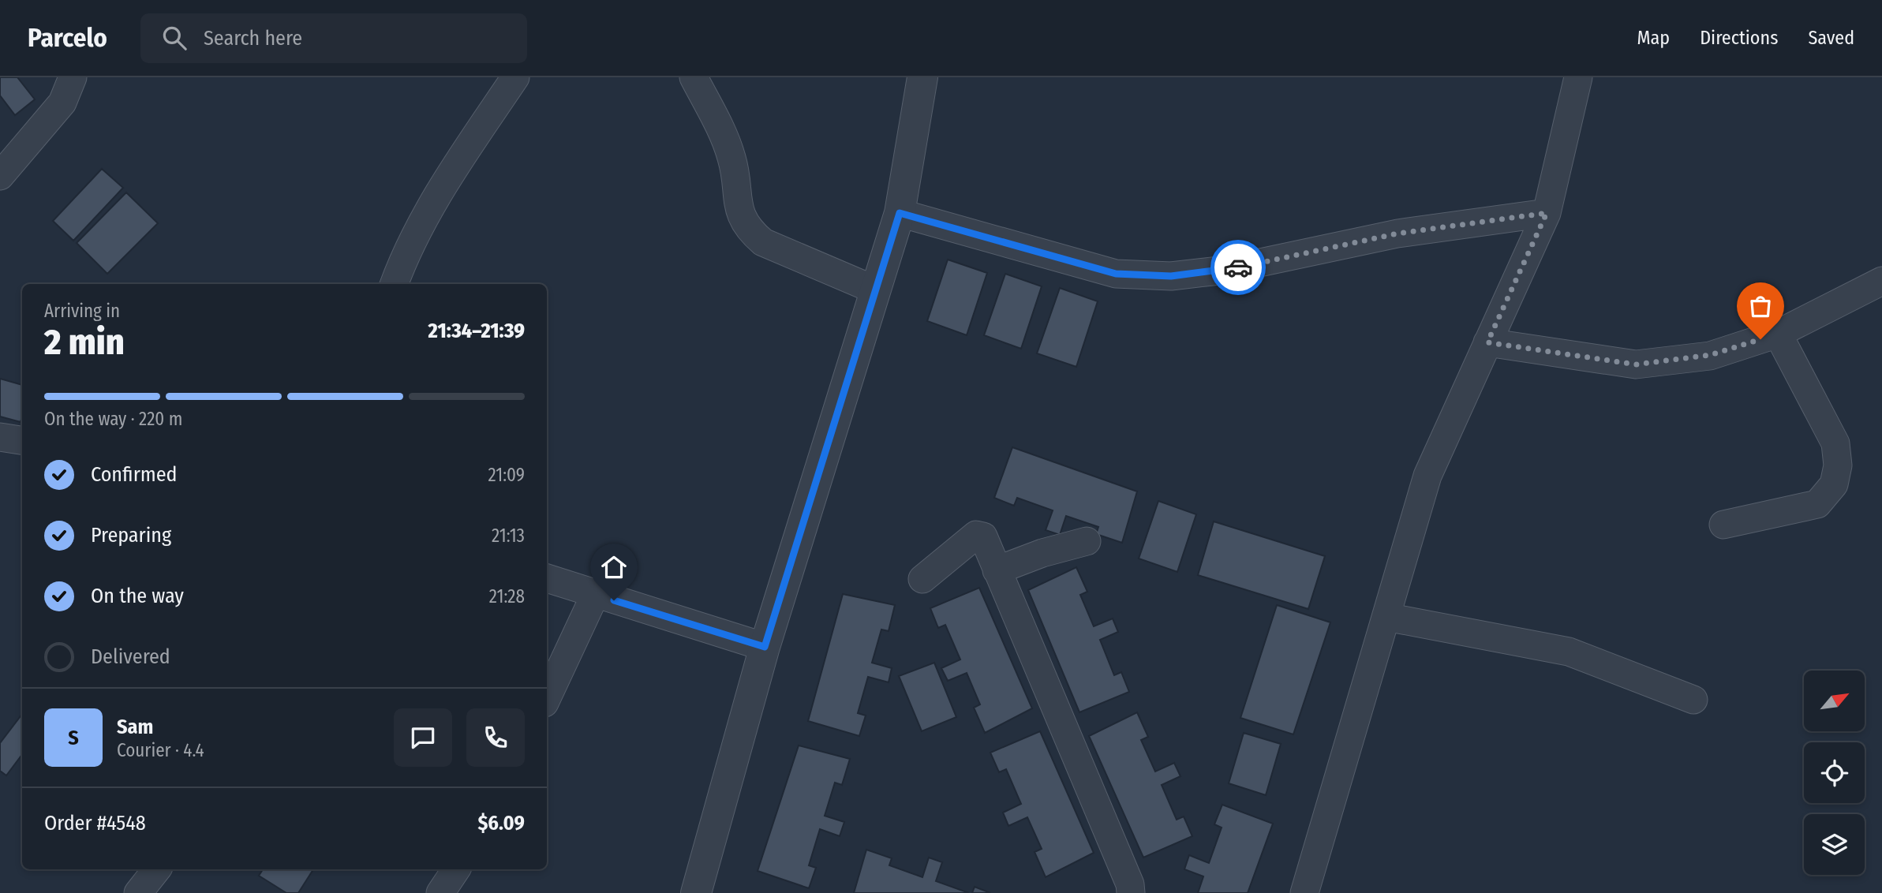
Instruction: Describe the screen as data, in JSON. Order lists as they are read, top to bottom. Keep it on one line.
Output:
{"north":"top right","page":{"header":"Parcelo","search":"Search here","nav":["Map","Directions","Saved"],"heading":["2 min","Arriving in","21:34–21:39"],"panel":["Sam","Courier · 4.4","Order #4548","$6.09"],"bar":"On the way · 220 m","list":[["Confirmed","21:09"],["Preparing","21:13"],["On the way","21:28"],"Delivered"],"round":"S"}}
